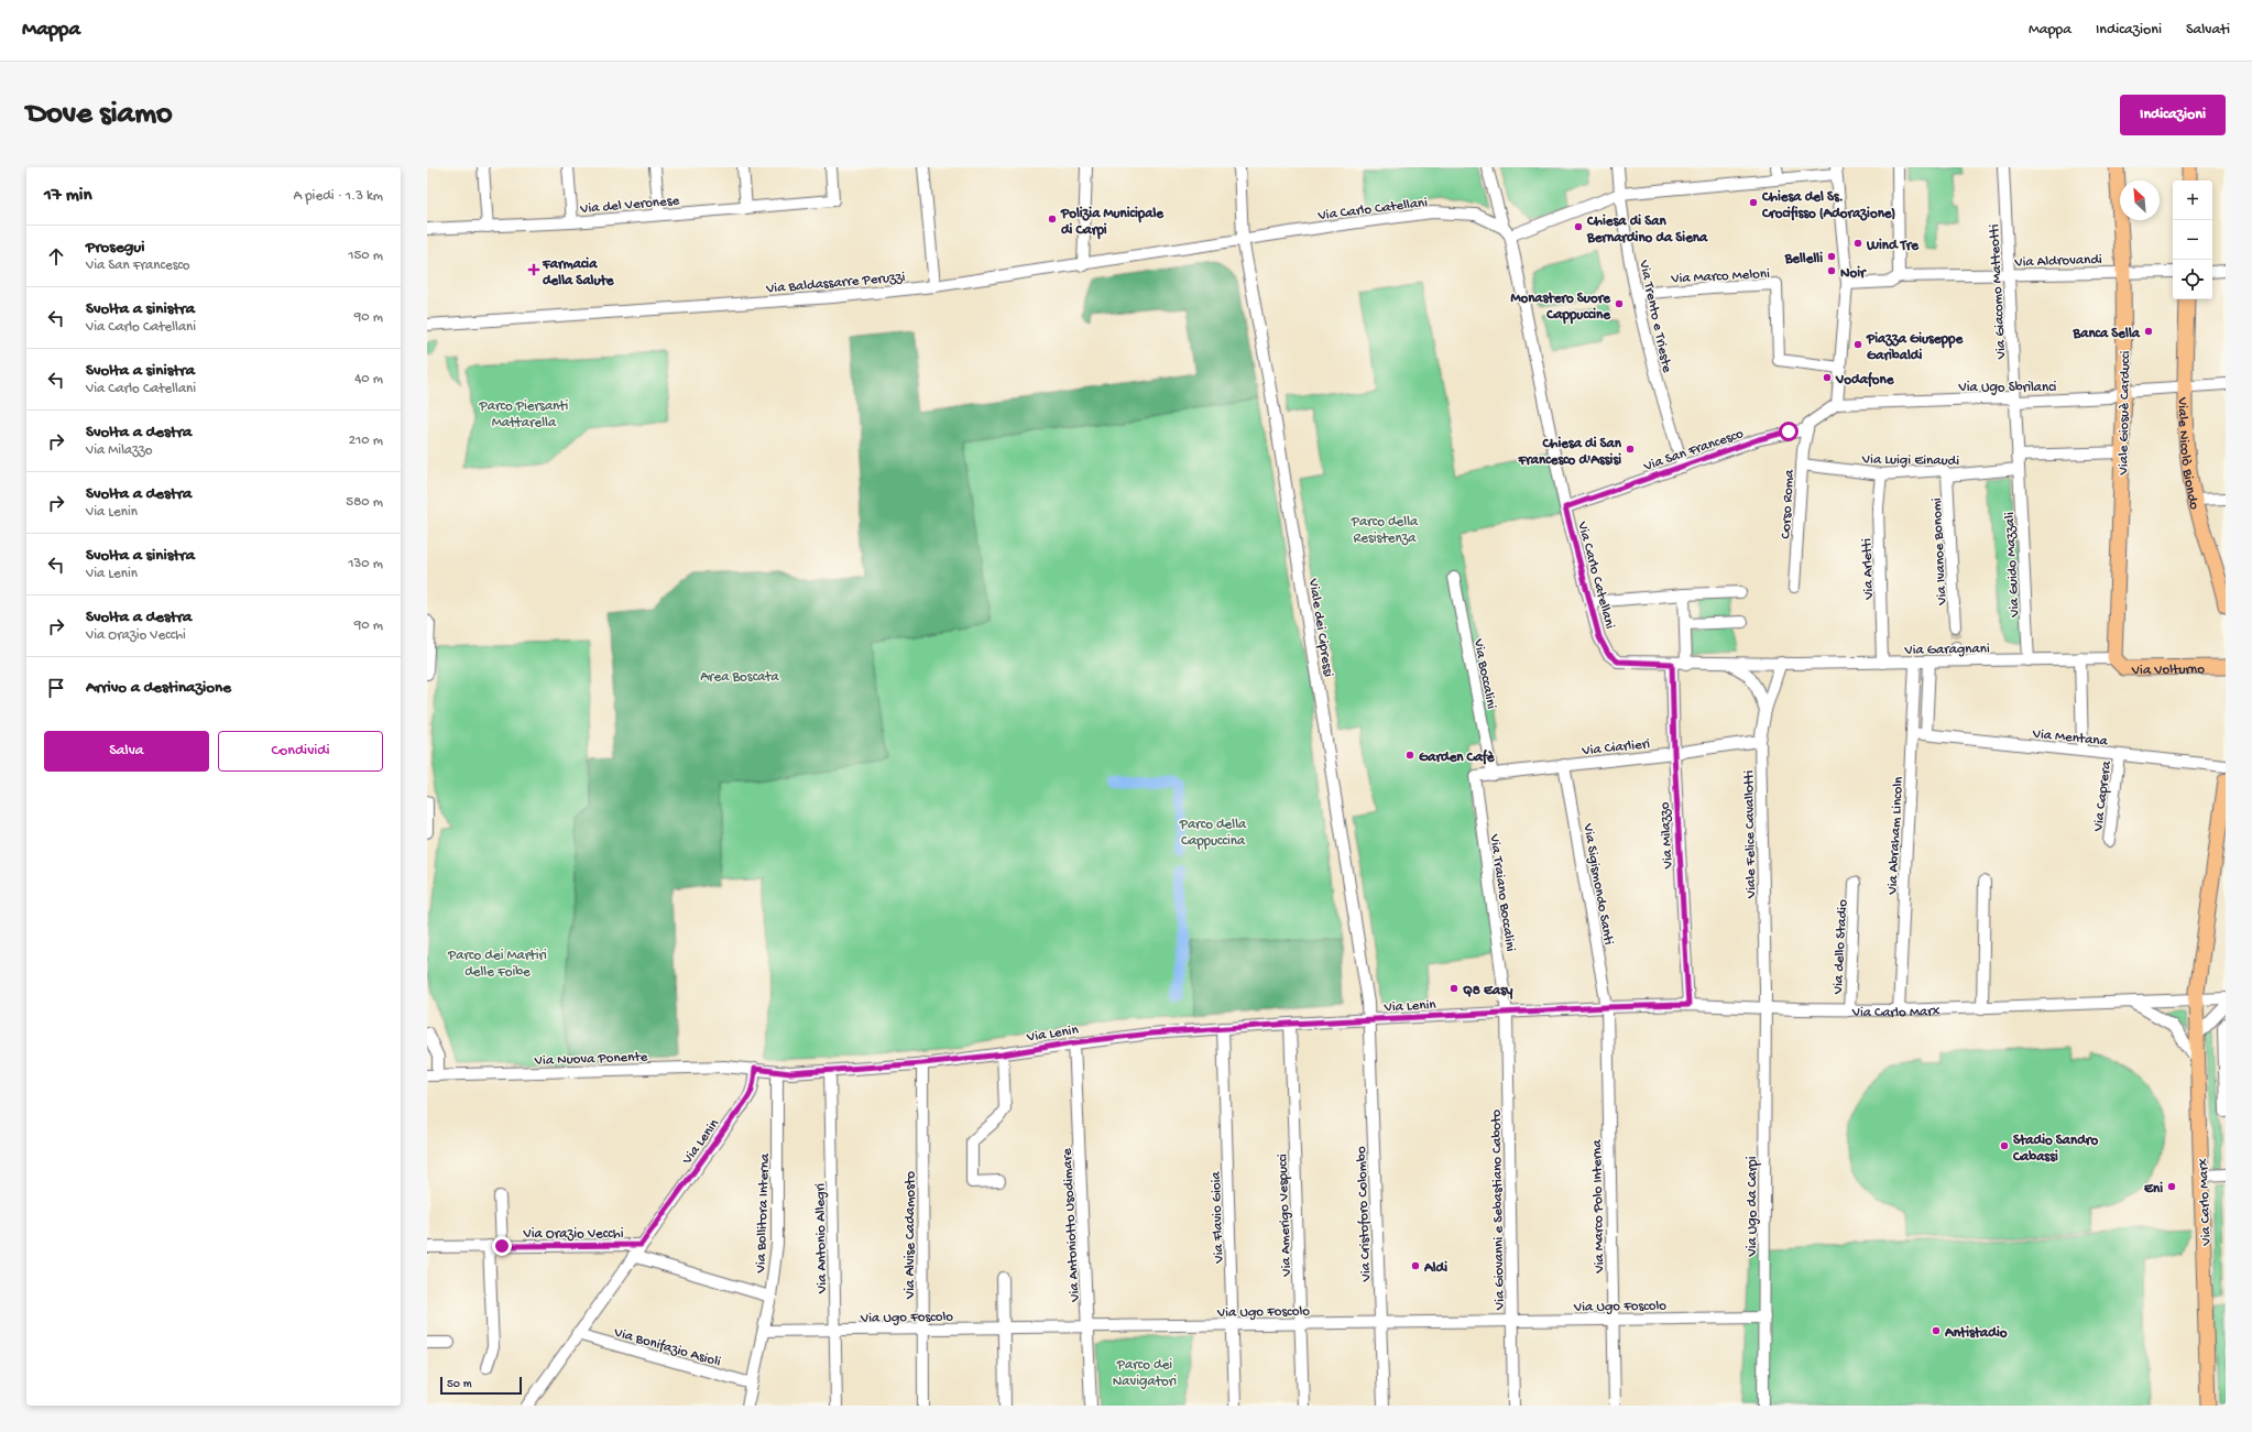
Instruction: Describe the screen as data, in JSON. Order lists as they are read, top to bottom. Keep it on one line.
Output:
{"streets":{"main road":["Viale Giosuè Carducci","Viale Nicolò Biondo","Via Volturno","Via Carlo Marx"],"street":["Via del Veronese","Via Carlo Catellani","Via Aldrovandi","Via Marco Meloni","Via Baldassarre Peruzzi","Via Giacomo Matteotti","Via Trento e Trieste","Via Ugo Sbrilanci","Via San Francesco","Via Luigi Einaudi","Corso Roma","Via Ivanoe Bonomi","Via Guido Mazzali","Via Arletti","Viale dei Cipressi","Via Garagnani","Via Boccalini","Via Mentana","Via Ciarlieri","Via Caprera","Viale Felice Cavallotti","Via Milazzo","Via Abraham Lincoln","Via Sigismondo Santi","Via Traiano Boccalini","Via dello Stadio","Via Lenin","Via Nuova Ponente","Via Marco Polo Interna","Via Ugo da Carpi","Via Giovanni e Sebastiano Caboto","Via Bollitora Interna","Via Cristoforo Colombo","Via Amerigo Vespucci","Via Flavio Gioia","Via Antoniotto Usodimare","Via Orazio Vecchi","Via Alvise Cadamosto","Via Antonio Allegri","Via Ugo Foscolo","Via Bonifazio Asioli"]},"crossings":[["Via Carlo Catellani","Via Baldassarre Peruzzi"],["Via Carlo Catellani","Via San Francesco"],["Via Carlo Catellani","Viale dei Cipressi"],["Via Carlo Catellani","Via Garagnani"],["Via Carlo Catellani","Viale Felice Cavallotti"],["Via Carlo Catellani","Via Milazzo"],["Via Aldrovandi","Via Giacomo Matteotti"],["Via Aldrovandi","Viale Giosuè Carducci"],["Via Marco Meloni","Via Trento e Trieste"],["Via Baldassarre Peruzzi","Viale dei Cipressi"],["Via Giacomo Matteotti","Via Ugo Sbrilanci"],["Via Giacomo Matteotti","Via Luigi Einaudi"],["Via Giacomo Matteotti","Via Guido Mazzali"],["Via Trento e Trieste","Via San Francesco"],["Via Ugo Sbrilanci","Viale Giosuè Carducci"],["Via Ugo Sbrilanci","Viale Nicolò Biondo"],["Viale Giosuè Carducci","Via Garagnani"],["Viale Giosuè Carducci","Via Volturno"],["Via San Francesco","Corso Roma"],["Via Luigi Einaudi","Corso Roma"],["Via Luigi Einaudi","Via Ivanoe Bonomi"],["Via Luigi Einaudi","Via Guido Mazzali"],["Via Luigi Einaudi","Via Arletti"],["Via Guido Mazzali","Via Garagnani"],["Via Arletti","Via Garagnani"],["Viale dei Cipressi","Via Lenin"],["Viale dei Cipressi","Via Cristoforo Colombo"],["Via Garagnani","Via Volturno"],["Via Garagnani","Viale Felice Cavallotti"],["Via Garagnani","Via Abraham Lincoln"],["Via Boccalini","Via Ciarlieri"],["Via Mentana","Via Caprera"],["Via Mentana","Via Abraham Lincoln"],["Via Ciarlieri","Viale Felice Cavallotti"],["Via Ciarlieri","Via Milazzo"],["Via Ciarlieri","Via Sigismondo Santi"],["Via Ciarlieri","Via Traiano Boccalini"],["Viale Felice Cavallotti","Via Lenin"],["Viale Felice Cavallotti","Via Carlo Marx"],["Viale Felice Cavallotti","Via Ugo da Carpi"],["Via Milazzo","Via Lenin"],["Via Abraham Lincoln","Via Carlo Marx"],["Via Sigismondo Santi","Via Lenin"],["Via Sigismondo Santi","Via Marco Polo Interna"],["Via Traiano Boccalini","Via Lenin"],["Via Traiano Boccalini","Via Giovanni e Sebastiano Caboto"],["Via dello Stadio","Via Carlo Marx"],["Via Lenin","Via Carlo Marx"],["Via Lenin","Via Nuova Ponente"],["Via Lenin","Via Marco Polo Interna"],["Via Lenin","Via Ugo da Carpi"],["Via Lenin","Via Giovanni e Sebastiano Caboto"],["Via Lenin","Via Bollitora Interna"],["Via Lenin","Via Cristoforo Colombo"],["Via Lenin","Via Amerigo Vespucci"],["Via Lenin","Via Flavio Gioia"],["Via Lenin","Via Antoniotto Usodimare"],["Via Lenin","Via Orazio Vecchi"],["Via Lenin","Via Alvise Cadamosto"],["Via Lenin","Via Antonio Allegri"],["Via Lenin","Via Bonifazio Asioli"],["Via Carlo Marx","Via Ugo da Carpi"],["Via Marco Polo Interna","Via Ugo Foscolo"],["Via Ugo da Carpi","Via Ugo Foscolo"],["Via Giovanni e Sebastiano Caboto","Via Ugo Foscolo"],["Via Bollitora Interna","Via Ugo Foscolo"],["Via Bollitora Interna","Via Bonifazio Asioli"],["Via Cristoforo Colombo","Via Ugo Foscolo"],["Via Amerigo Vespucci","Via Ugo Foscolo"],["Via Flavio Gioia","Via Ugo Foscolo"],["Via Antoniotto Usodimare","Via Ugo Foscolo"],["Via Alvise Cadamosto","Via Ugo Foscolo"],["Via Antonio Allegri","Via Ugo Foscolo"]],"parks":["Parco Piersanti Mattarella","Parco della Resistenza","Area Boscata","Parco della Cappuccina","Parco dei Martiri delle Foibe","Parco dei Navigatori"],"places":{"other":["Chiesa del Ss. Crocifisso (Adorazione)","Polizia Municipale di Carpi","Chiesa di San Bernardino da Siena","Wind Tre","Bellelli","Noir","Monastero Suore Cappuccine","Banca Sella","Piazza Giuseppe Garibaldi","Vodafone","Chiesa di San Francesco d'Assisi","Garden Cafè","Q8 Easy","Stadio Sandro Cabassi","Eni","Aldi","Antistadio"],"health":["Farmacia della Salute"]},"scale_bar":"50 m","north":"top left","page":{"header":"Mappa","nav":["Mappa","Indicazioni","Salvati"],"buttons":["Indicazioni",["Salva","Condividi"]],"title":"Dove siamo","heading":["17 min","A piedi · 1.3 km"],"map_buttons":["+","−"],"list":[["Prosegui","Via San Francesco","150 m"],["Svolta a sinistra","Via Carlo Catellani","90 m"],["Svolta a sinistra","Via Carlo Catellani","40 m"],["Svolta a destra","Via Milazzo","210 m"],["Svolta a destra","Via Lenin","580 m"],["Svolta a sinistra","Via Lenin","130 m"],["Svolta a destra","Via Orazio Vecchi","90 m"],"Arrivo a destinazione"],"scale":"50 m"}}
